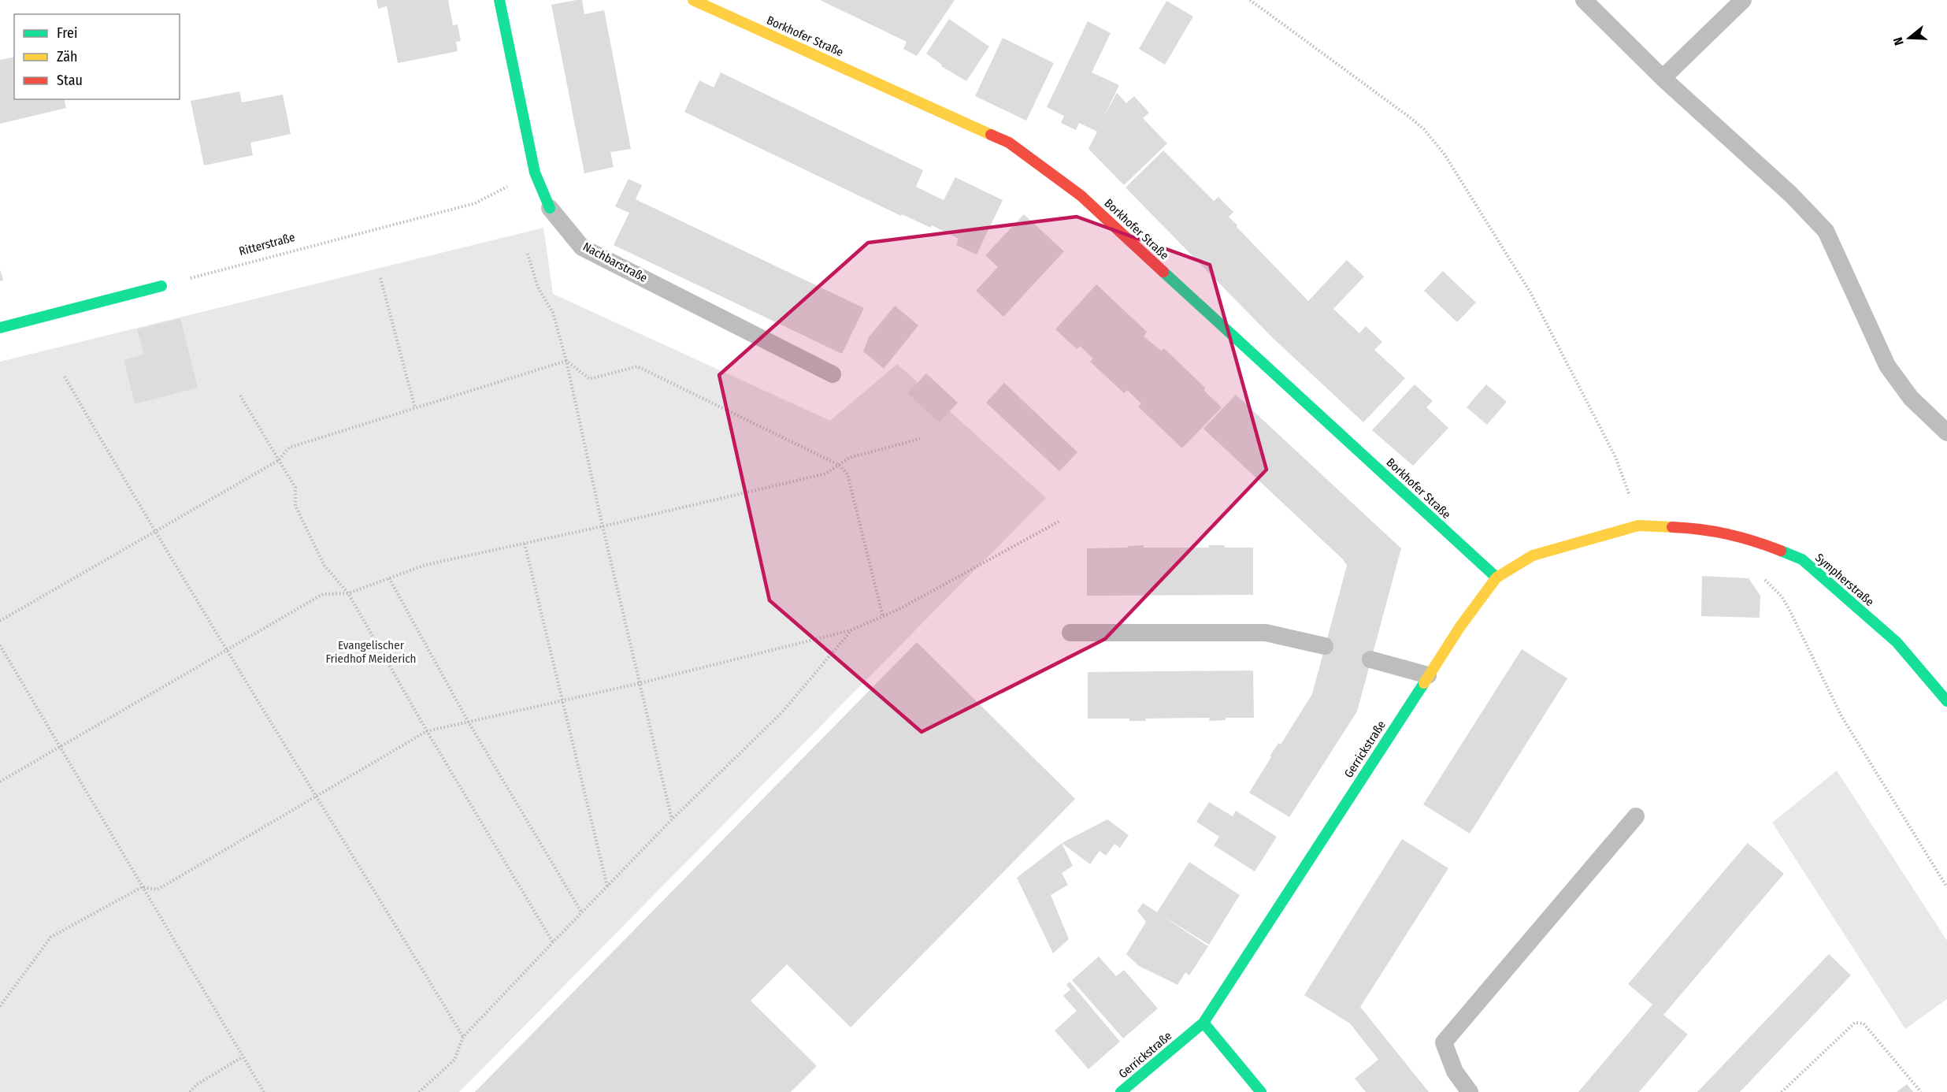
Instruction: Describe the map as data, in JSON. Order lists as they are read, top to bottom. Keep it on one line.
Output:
{"streets":{"street":["Borkhofer Straße","Nachbarstraße","Sympherstraße","Gerrickstraße"],"path":["Ritterstraße"]},"crossings":[["Borkhofer Straße","Gerrickstraße"],["Ritterstraße","Nachbarstraße"],["Sympherstraße","Gerrickstraße"]],"parks":["Evangelischer Friedhof Meiderich"],"legend":["Frei","Zäh","Stau"],"north":"left"}
